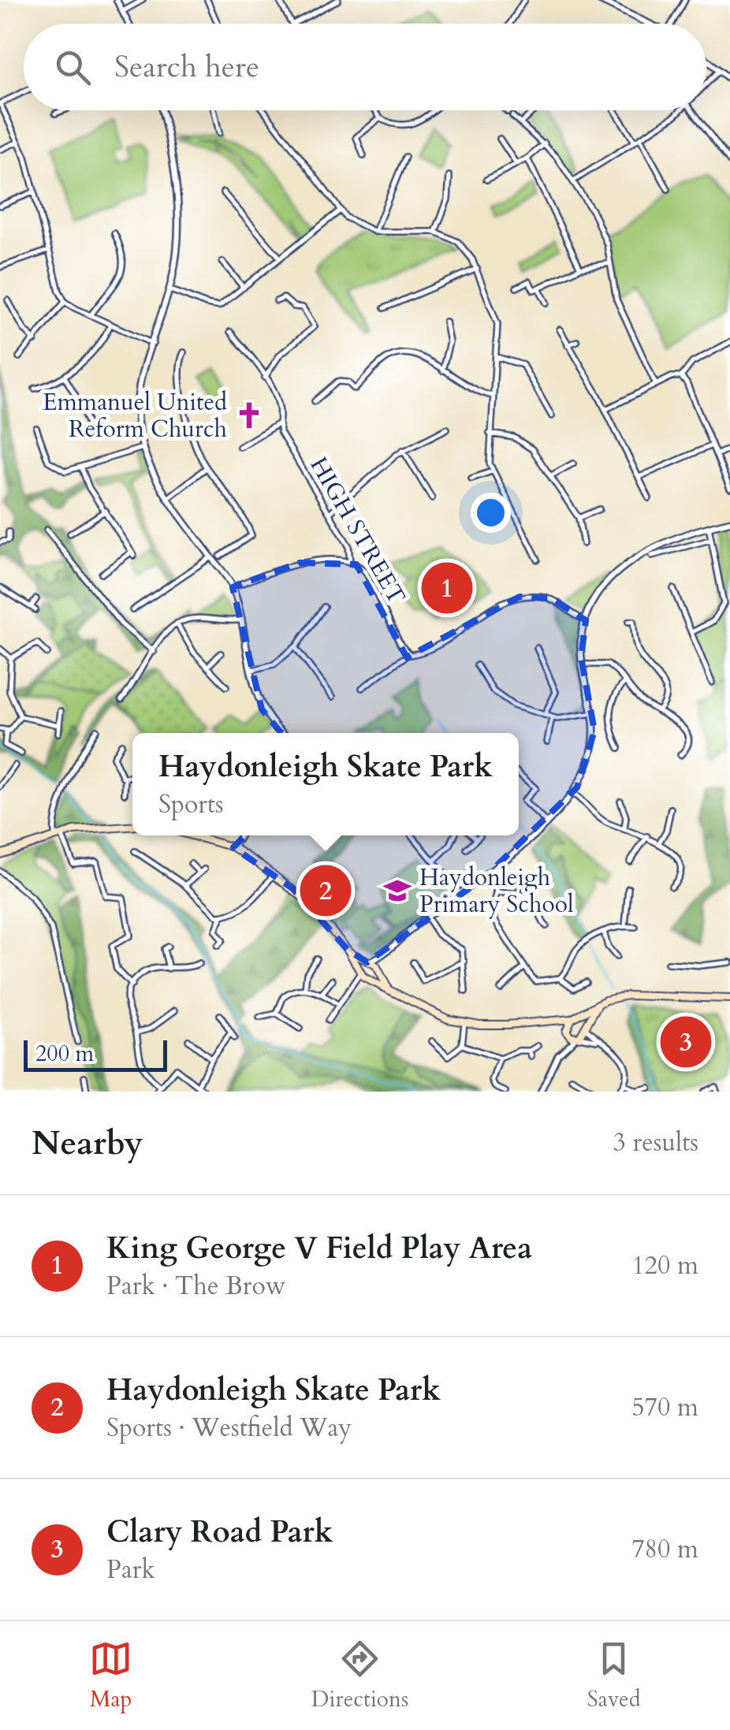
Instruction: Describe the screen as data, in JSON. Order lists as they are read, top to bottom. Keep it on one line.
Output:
{"streets":{"street":["HIGH STREET"]},"places":{"church":["Emmanuel United Reform Church"],"school or university":["Haydonleigh Primary School"]},"scale_bar":"200 m","page":{"search":"Search here","pins":["1","2","3"],"popup":["Haydonleigh Skate Park","Sports"],"scale":"200 m","heading":["Nearby","3 results"],"list":[{"mark":"1","name":"King George V Field Play Area","note":"Park · The Brow","value":"120 m"},{"mark":"2","name":"Haydonleigh Skate Park","note":"Sports · Westfield Way","value":"570 m"},{"mark":"3","name":"Clary Road Park","note":"Park","value":"780 m"}],"nav":["Map","Directions","Saved"]}}
